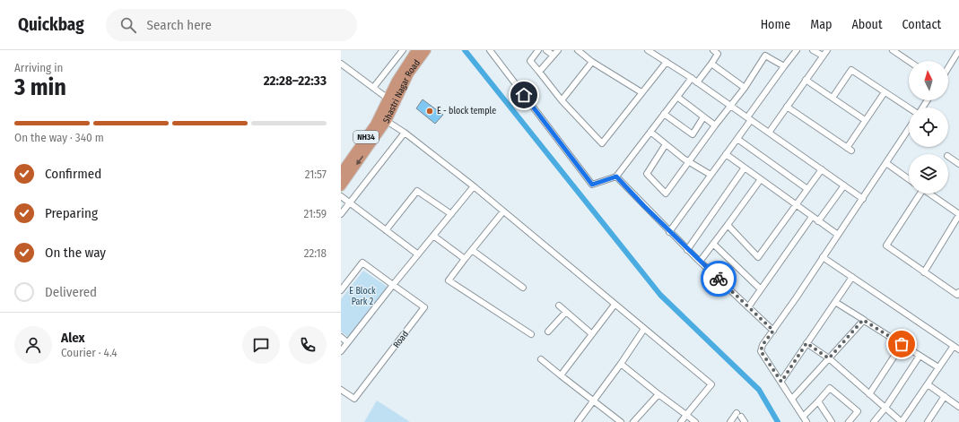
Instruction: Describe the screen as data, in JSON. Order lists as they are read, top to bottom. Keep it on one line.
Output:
{"streets":{"highway":["Shastri Nagar Road","NH34"],"street":["Road"]},"crossings":[["Shastri Nagar Road","NH34"]],"parks":["E Block Park 2"],"places":["E - block temple"],"north":"top","page":{"header":"Quickbag","search":"Search here","nav":["Home","Map","About","Contact"],"heading":["3 min","Arriving in","22:28–22:33"],"panel":["Alex","Courier · 4.4"],"bar":"On the way · 340 m","list":[["Confirmed","21:57"],["Preparing","21:59"],["On the way","22:18"],"Delivered"]}}
